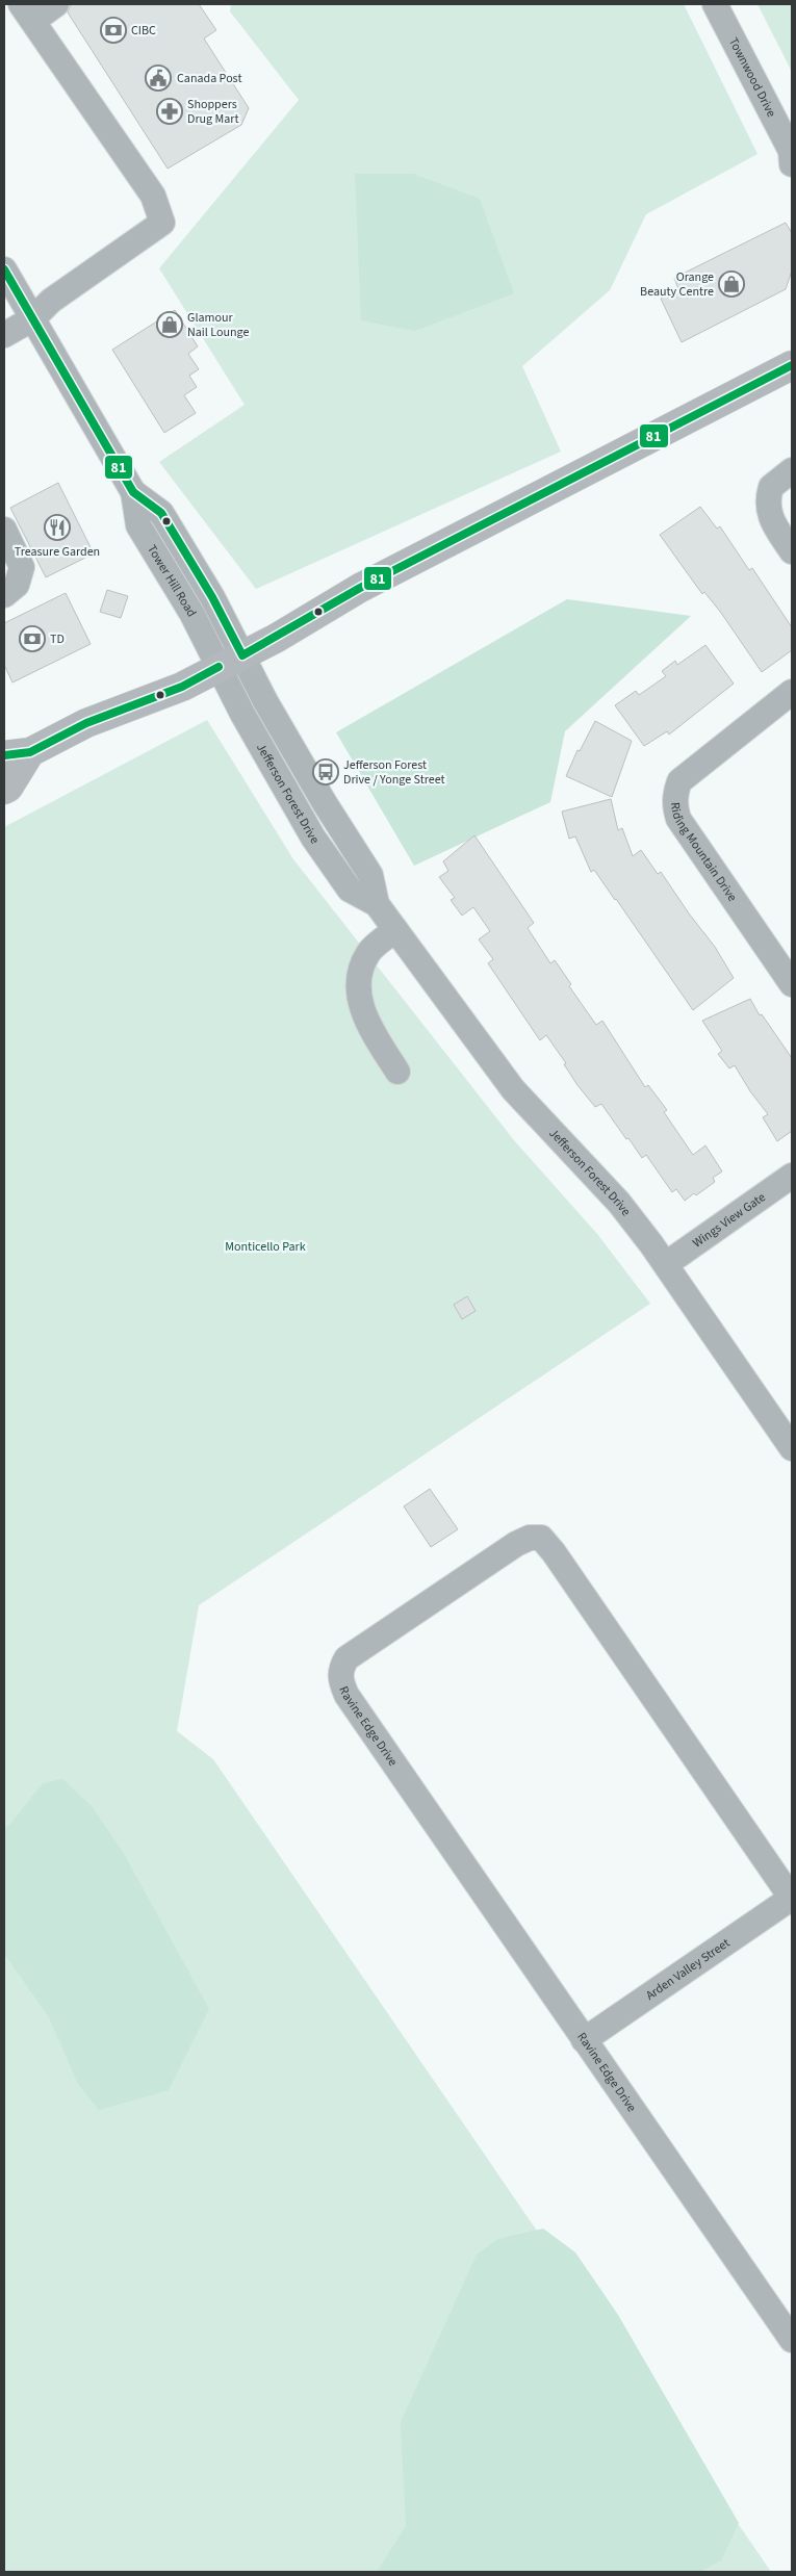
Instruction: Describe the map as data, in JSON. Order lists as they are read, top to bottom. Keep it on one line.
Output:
{"streets":{"street":["Townwood Drive","Tower Hill Road","Jefferson Forest Drive","Riding Mountain Drive","Wings View Gate","Ravine Edge Drive","Arden Valley Street"]},"crossings":[["Tower Hill Road","Jefferson Forest Drive"],["Jefferson Forest Drive","Wings View Gate"],["Ravine Edge Drive","Arden Valley Street"]],"parks":["Monticello Park"],"places":{"bank":["CIBC","TD"],"public building":["Canada Post"],"pharmacy":["Shoppers Drug Mart"],"shop":["Orange Beauty Centre","Glamour Nail Lounge"],"restaurant":["Treasure Garden"],"bus stop":["Jefferson Forest Drive / Yonge Street"]},"lines":["transit line 81"]}
